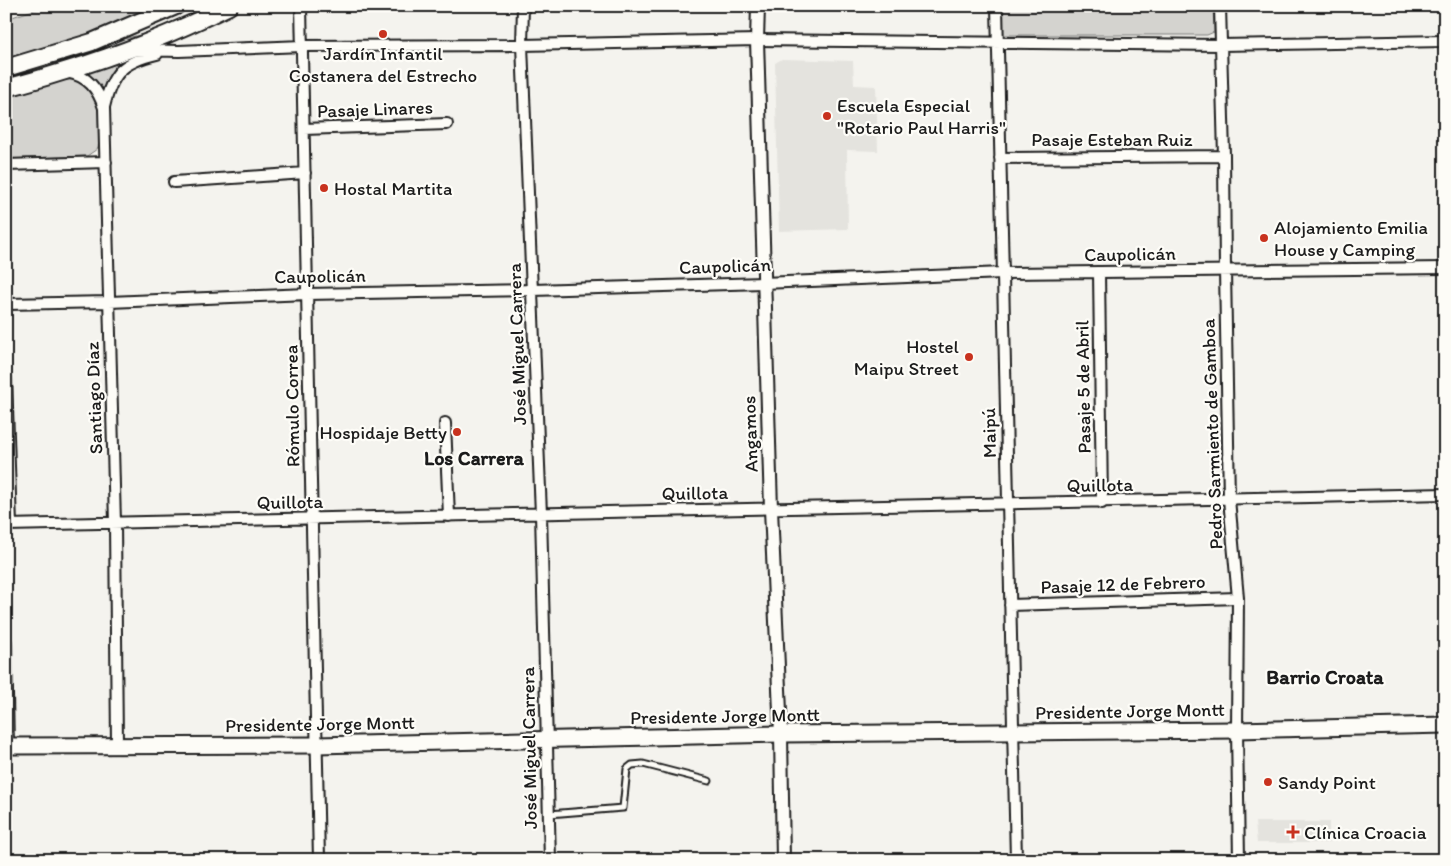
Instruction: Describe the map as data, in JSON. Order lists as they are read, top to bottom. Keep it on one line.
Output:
{"streets":{"main road":["Presidente Jorge Montt"],"street":["Pasaje Linares","Pasaje Esteban Ruiz","Caupolicán","José Miguel Carrera","Pasaje 5 de Abril","Santiago Díaz","Rómulo Correa","Maipú","Angamos","Pedro Sarmiento de Gamboa","Quillota","Pasaje 12 de Febrero"]},"crossings":[["Pasaje Linares","Rómulo Correa"],["Pasaje Esteban Ruiz","Maipú"],["Pasaje Esteban Ruiz","Pedro Sarmiento de Gamboa"],["Caupolicán","José Miguel Carrera"],["Caupolicán","Pasaje 5 de Abril"],["Caupolicán","Santiago Díaz"],["Caupolicán","Rómulo Correa"],["Caupolicán","Maipú"],["Caupolicán","Angamos"],["Caupolicán","Pedro Sarmiento de Gamboa"],["José Miguel Carrera","Quillota"],["José Miguel Carrera","Presidente Jorge Montt"],["Pasaje 5 de Abril","Quillota"],["Santiago Díaz","Quillota"],["Santiago Díaz","Presidente Jorge Montt"],["Rómulo Correa","Quillota"],["Rómulo Correa","Presidente Jorge Montt"],["Maipú","Quillota"],["Maipú","Pasaje 12 de Febrero"],["Maipú","Presidente Jorge Montt"],["Angamos","Quillota"],["Angamos","Presidente Jorge Montt"],["Pedro Sarmiento de Gamboa","Quillota"],["Pedro Sarmiento de Gamboa","Pasaje 12 de Febrero"],["Pedro Sarmiento de Gamboa","Presidente Jorge Montt"]],"districts":["Los Carrera","Barrio Croata"],"places":{"other":["Jardín Infantil Costanera del Estrecho","Escuela Especial \"Rotario Paul Harris\"","Hostal Martita","Alojamiento Emilia House y Camping","Hostel Maipu Street","Hospidaje Betty","Sandy Point"],"health":["Clínica Croacia"]}}
